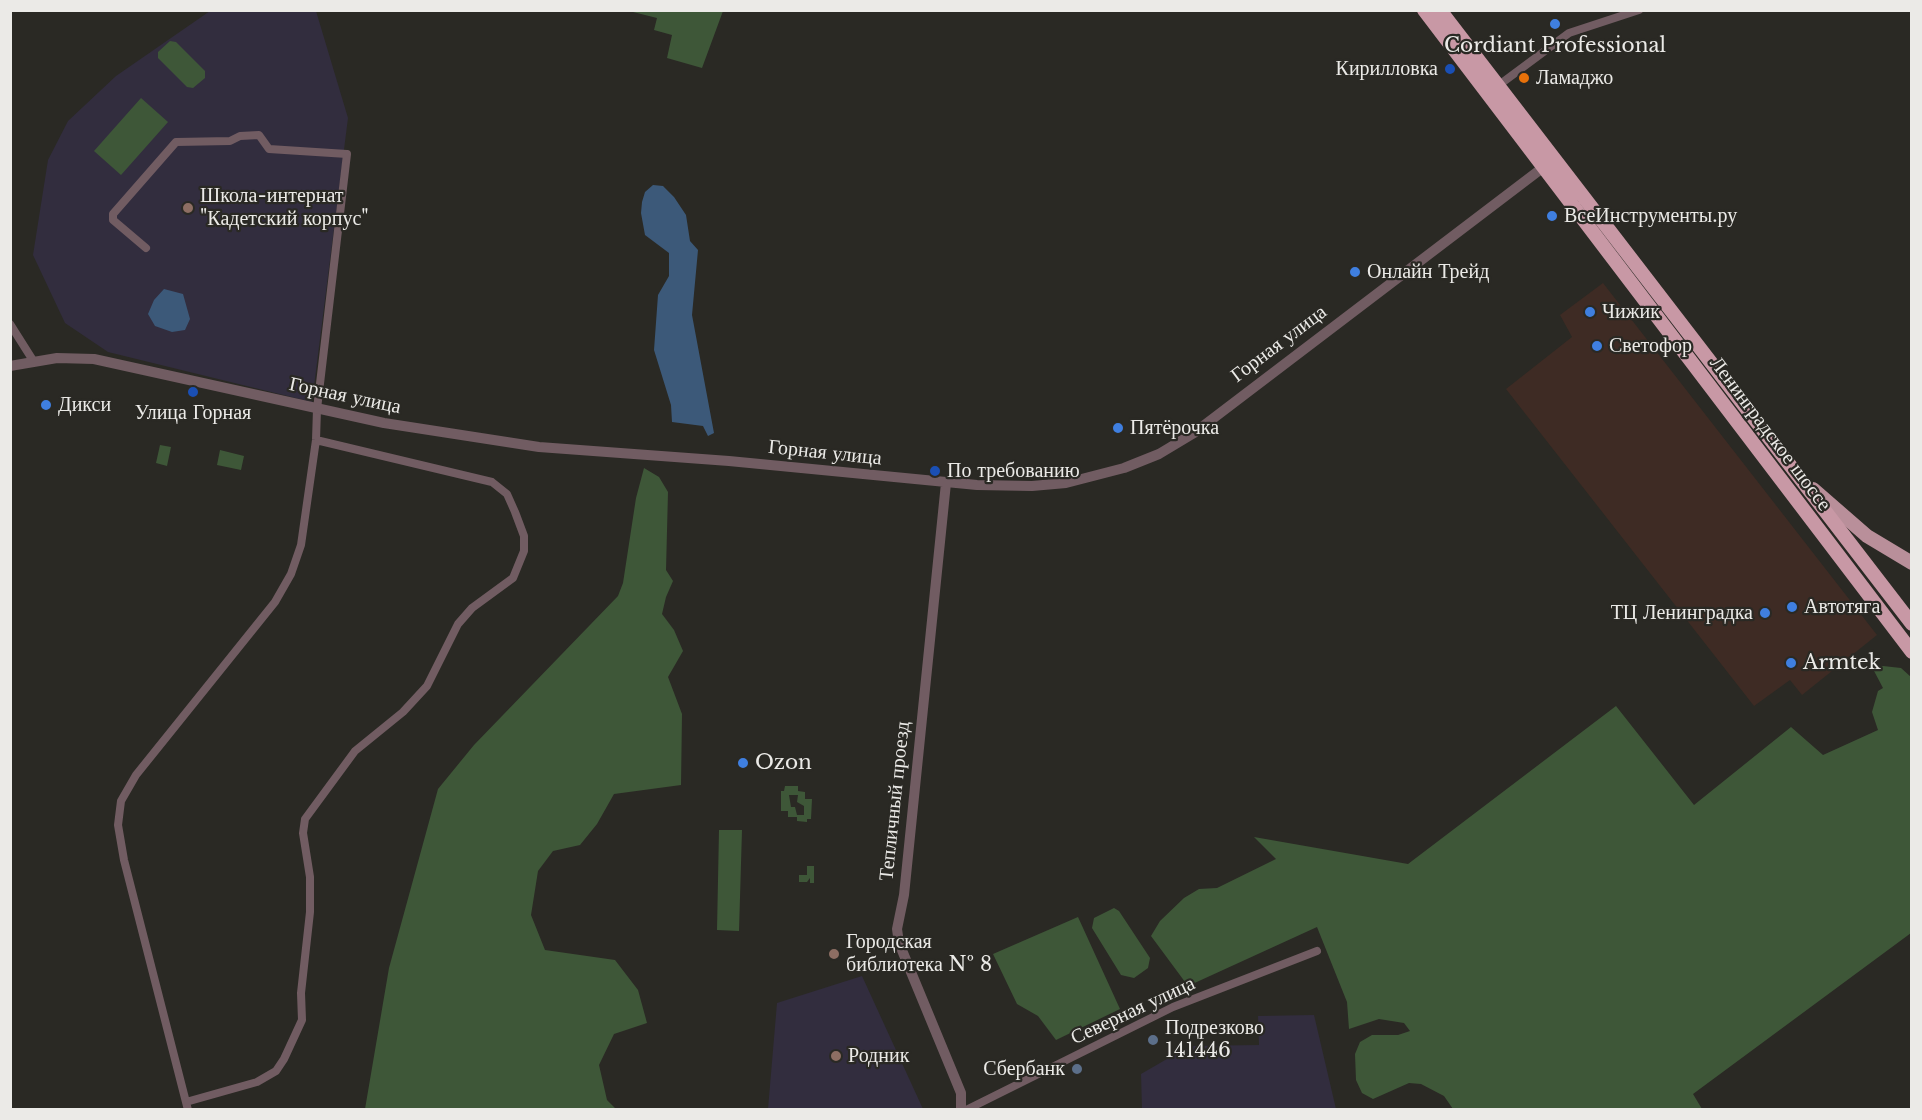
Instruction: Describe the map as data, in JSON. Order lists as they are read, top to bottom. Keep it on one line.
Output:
{"streets":{"highway":["Ленинградское шоссе"],"street":["Горная улица","Тепличный проезд","Северная улица"]},"crossings":[["Горная улица","Ленинградское шоссе"],["Горная улица","Тепличный проезд"]],"places":["Cordiant Professional","Кирилловка","Ламаджо","Школа-интернат \"Кадетский корпус\"","ВсеИнструменты.ру","Онлайн Трейд","Чижик","Светофор","Улица Горная","Дикси","Пятёрочка","По требованию","Автотяга","ТЦ Ленинградка","Armtek","Ozon","Городская библиотека № 8","Подрезково 141446","Родник","Сбербанк"]}
